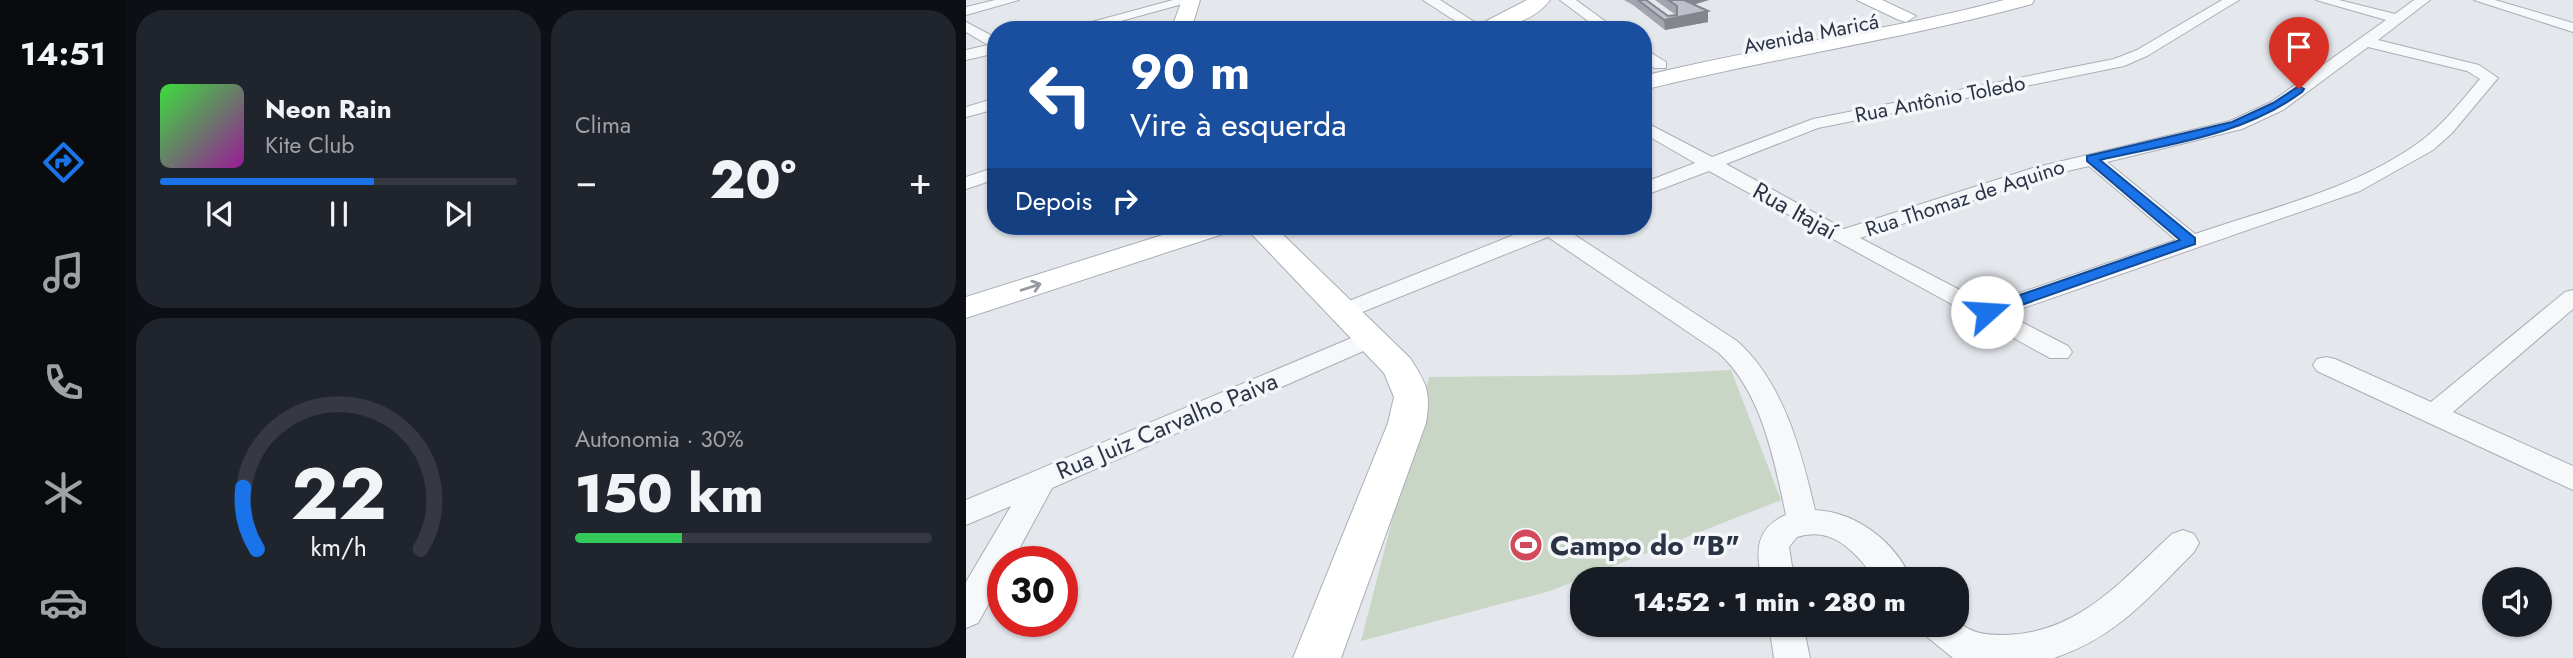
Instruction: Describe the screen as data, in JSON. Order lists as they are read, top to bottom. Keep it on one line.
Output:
{"streets":{"street":["Avenida Maricá","Rua Antônio Toledo","Rua Thomaz de Aquino","Rua Itajaí","Rua Juiz Carvalho Paiva"]},"crossings":[["Rua Antônio Toledo","Rua Itajaí"],["Rua Thomaz de Aquino","Rua Itajaí"]],"places":{"sports":["Campo do \"B\""]},"page":{"tabs":"14:51","tile":["Clima",["Autonomia · 30%","150 km"]],"turn":["90 m","Vire à esquerda"],"song":["Neon Rain","Kite Club"],"heat":["−","20°","+"],"then":"Depois","limit":"30","trip":"14:52 · 1 min · 280 m","gauge":["22","km/h"]}}
